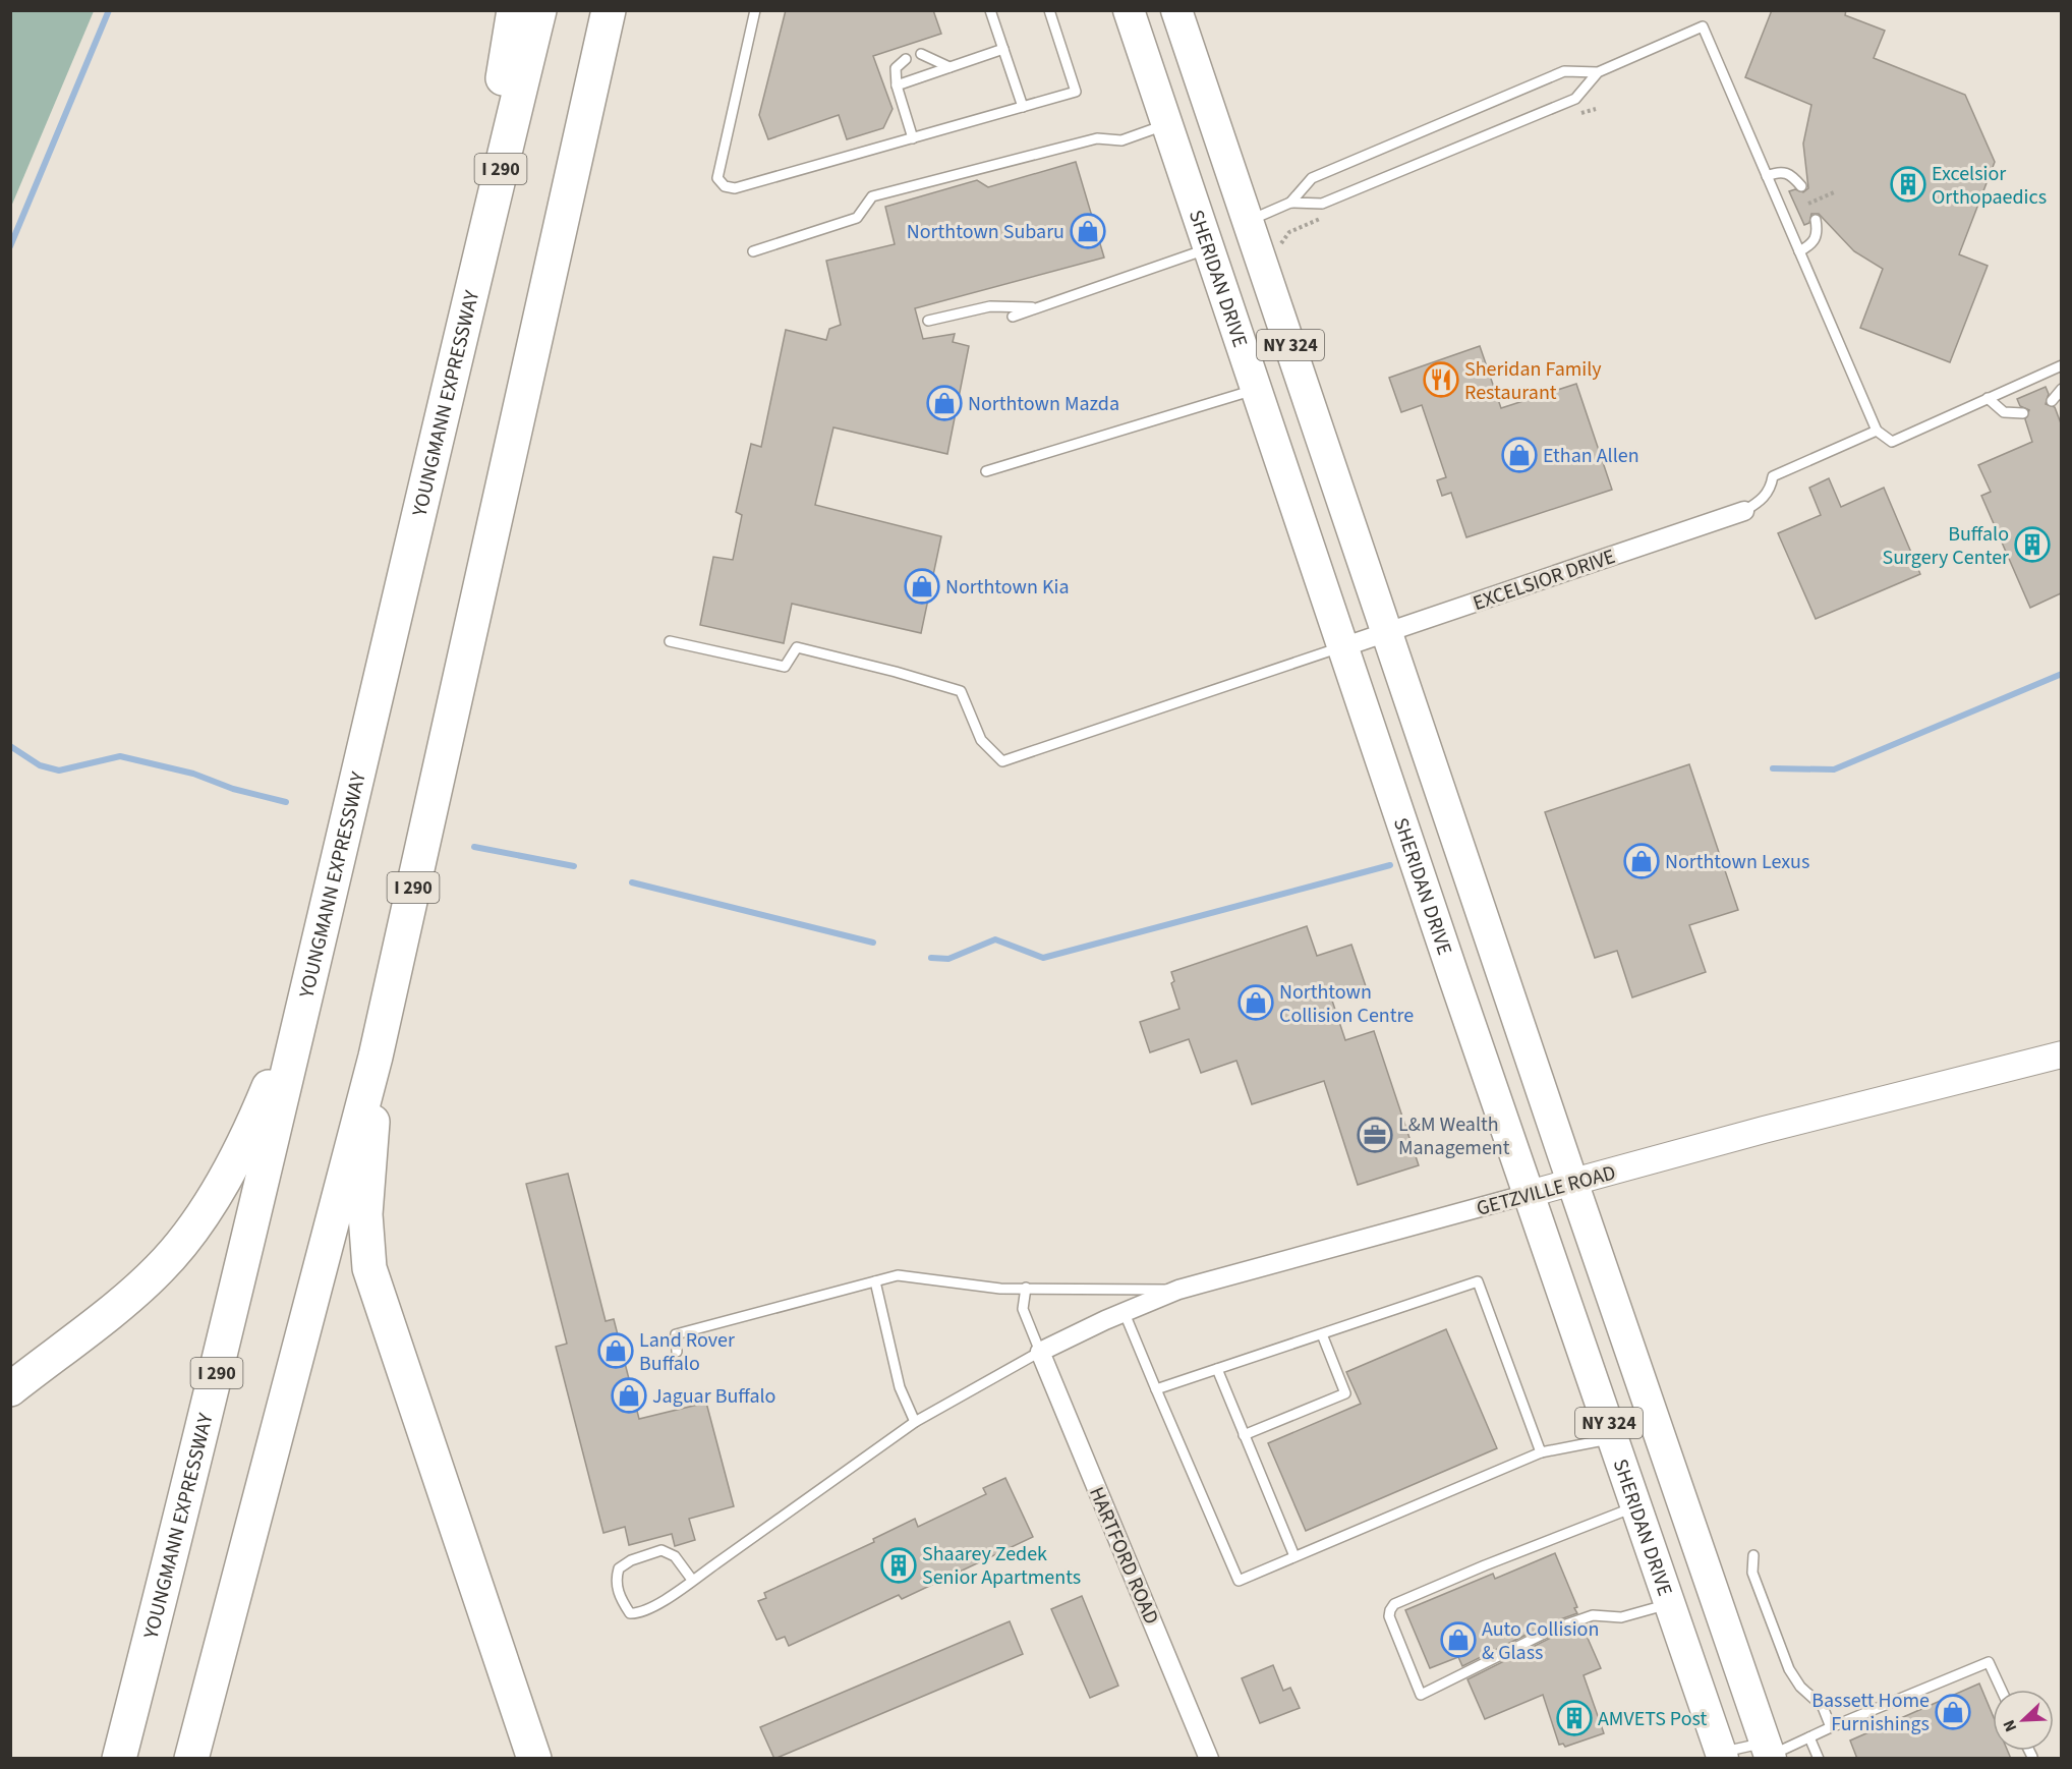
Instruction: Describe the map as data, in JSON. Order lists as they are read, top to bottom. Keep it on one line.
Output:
{"streets":{"highway":["I 290","YOUNGMANN EXPRESSWAY"],"main road":["SHERIDAN DRIVE","NY 324"],"street":["EXCELSIOR DRIVE","GETZVILLE ROAD","HARTFORD ROAD"]},"crossings":[["SHERIDAN DRIVE","EXCELSIOR DRIVE"],["SHERIDAN DRIVE","GETZVILLE ROAD"],["NY 324","EXCELSIOR DRIVE"],["NY 324","GETZVILLE ROAD"],["GETZVILLE ROAD","HARTFORD ROAD"]],"places":{"building":["Excelsior Orthopaedics","Buffalo Surgery Center","Shaarey Zedek Senior Apartments","AMVETS Post"],"shop":["Northtown Subaru","Northtown Mazda","Ethan Allen","Northtown Kia","Northtown Lexus","Northtown Collision Centre","Land Rover Buffalo","Jaguar Buffalo","Auto Collision & Glass","Bassett Home Furnishings"],"restaurant":["Sheridan Family Restaurant"],"office":["L&M Wealth Management"]},"north":"bottom left"}
